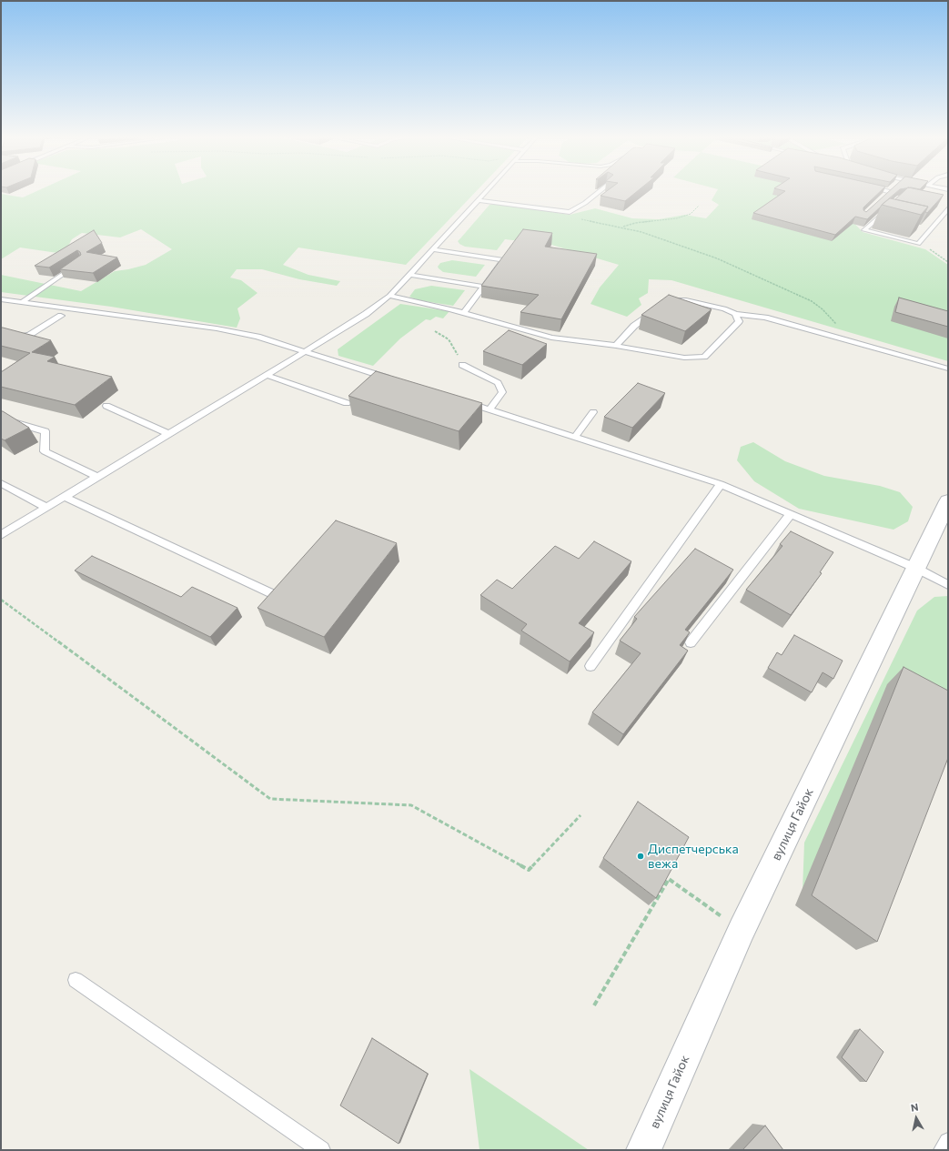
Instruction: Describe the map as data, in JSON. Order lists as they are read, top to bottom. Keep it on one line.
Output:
{"streets":{"street":["вулиця Гайок"]},"places":["Диспетчерська вежа"],"north":"top"}
